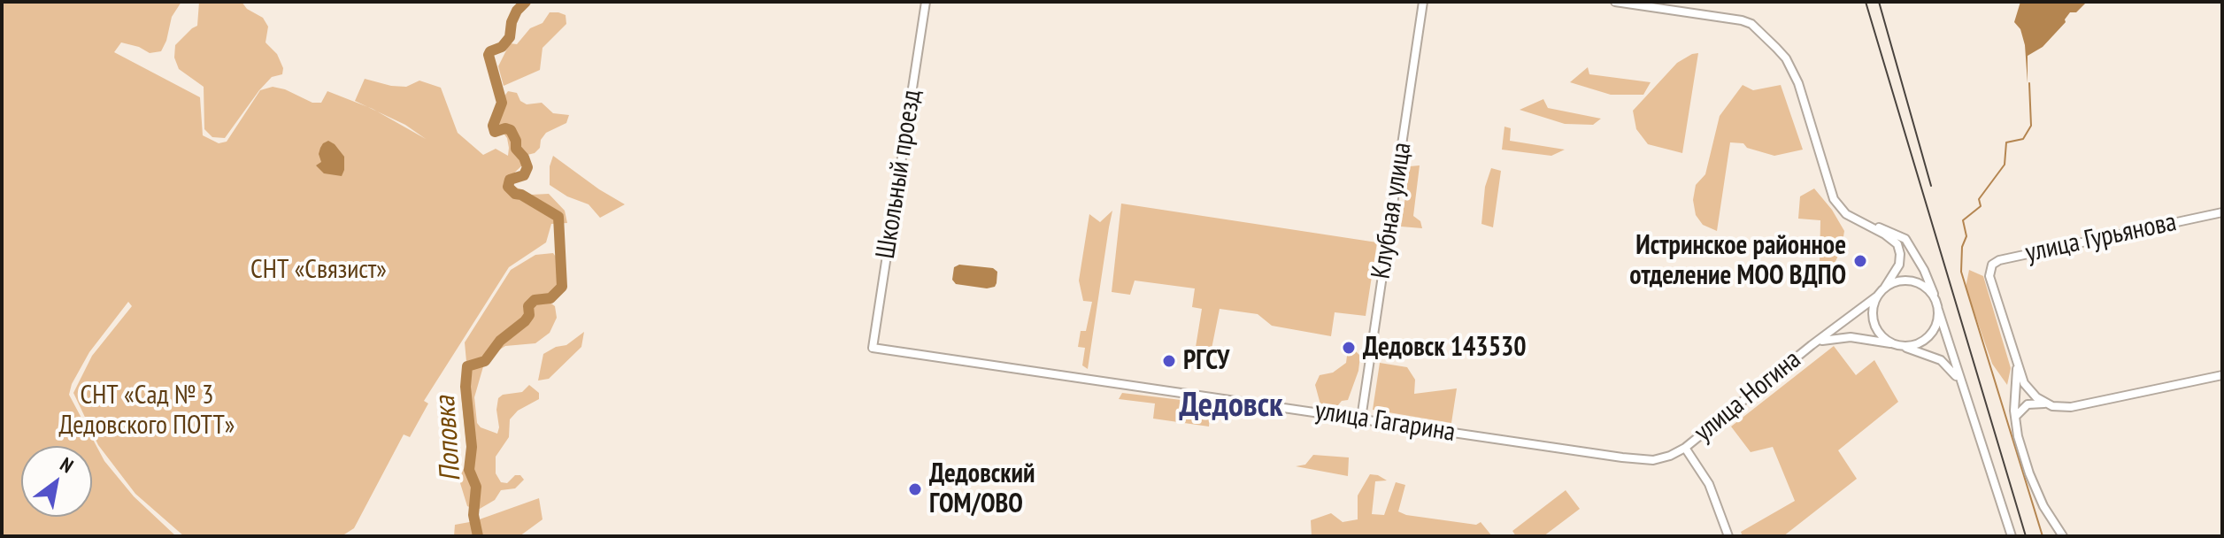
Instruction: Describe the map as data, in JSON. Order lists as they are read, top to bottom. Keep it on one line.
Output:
{"streets":{"street":["Школьный проезд","Клубная улица","улица Гурьянова","улица Ногина","улица Гагарина"]},"crossings":[["Школьный проезд","улица Гагарина"],["Клубная улица","улица Гагарина"],["улица Ногина","улица Гагарина"]],"districts":["Дедовск"],"water":["Поповка"],"parks":["СНТ «Связист»","СНТ «Сад № 3 Дедовского ПОТТ»"],"places":["Истринское районное отделение МОО ВДПО","Дедовск 143530","РГСУ","Дедовский ГОМ/ОВО"],"north":"top right"}
